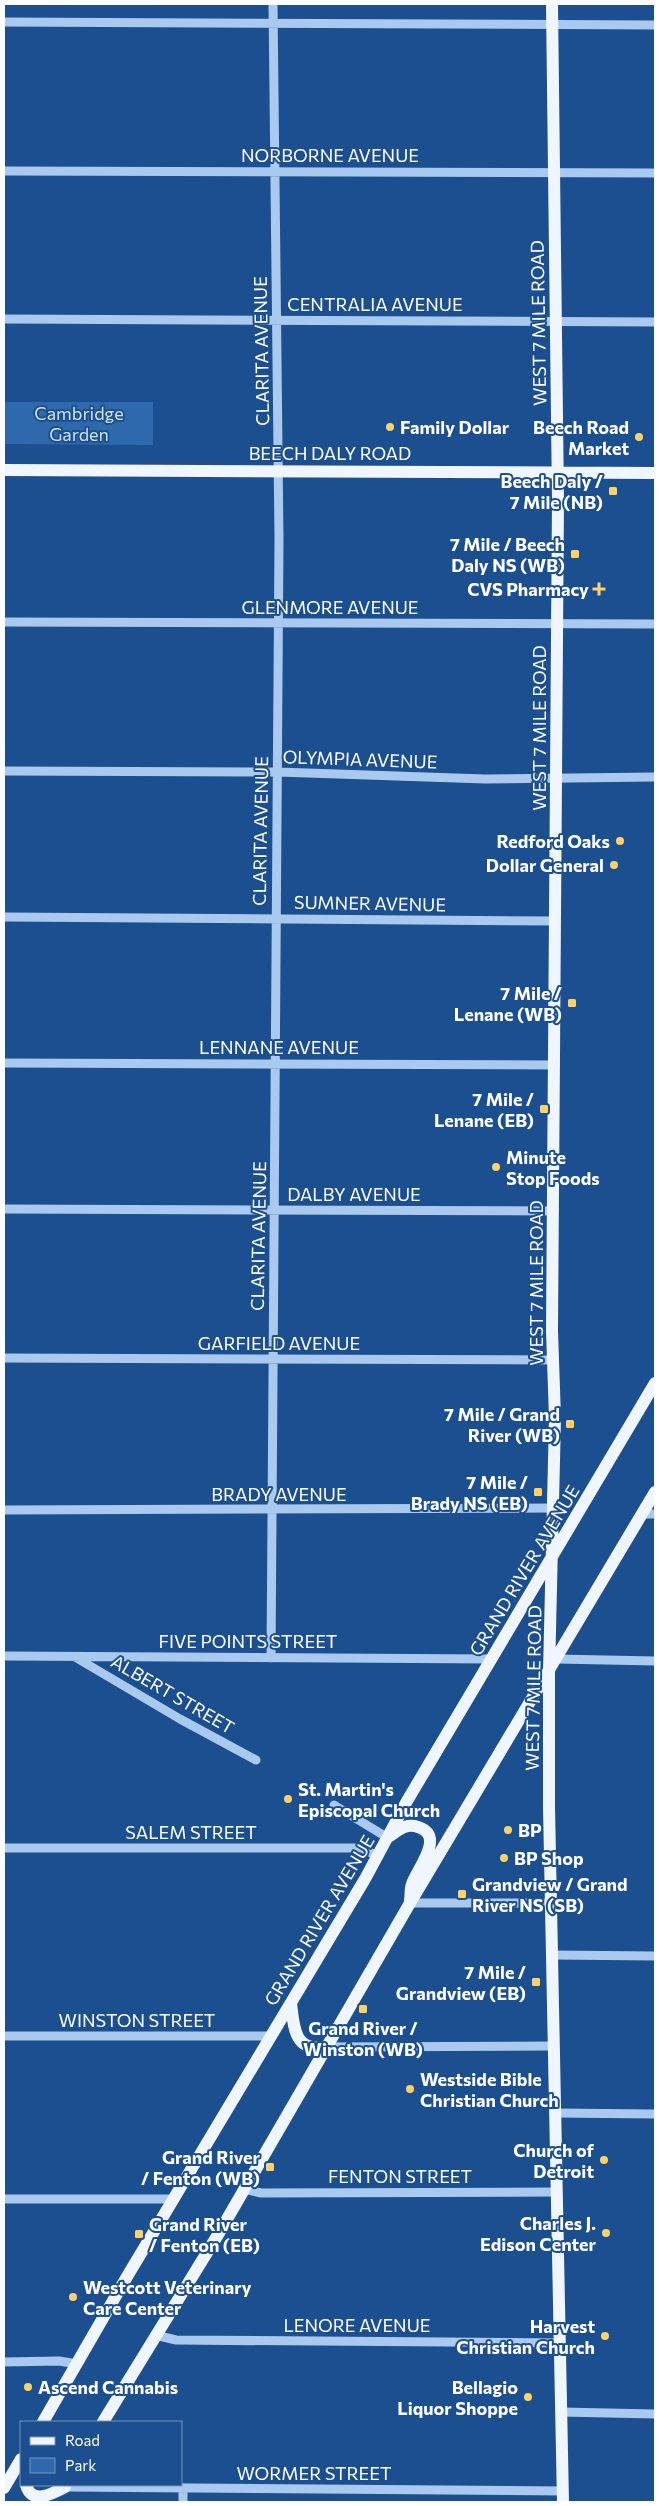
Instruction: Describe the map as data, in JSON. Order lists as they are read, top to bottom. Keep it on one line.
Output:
{"streets":{"main road":["WEST 7 MILE ROAD","BEECH DALY ROAD","GRAND RIVER AVENUE"],"street":["NORBORNE AVENUE","CENTRALIA AVENUE","CLARITA AVENUE","GLENMORE AVENUE","OLYMPIA AVENUE","SUMNER AVENUE","LENNANE AVENUE","DALBY AVENUE","GARFIELD AVENUE","BRADY AVENUE","FIVE POINTS STREET","ALBERT STREET","SALEM STREET","WINSTON STREET","FENTON STREET","LENORE AVENUE","WORMER STREET"]},"crossings":[["NORBORNE AVENUE","WEST 7 MILE ROAD"],["NORBORNE AVENUE","CLARITA AVENUE"],["CENTRALIA AVENUE","WEST 7 MILE ROAD"],["CENTRALIA AVENUE","CLARITA AVENUE"],["WEST 7 MILE ROAD","BEECH DALY ROAD"],["WEST 7 MILE ROAD","GLENMORE AVENUE"],["WEST 7 MILE ROAD","OLYMPIA AVENUE"],["WEST 7 MILE ROAD","SUMNER AVENUE"],["WEST 7 MILE ROAD","LENNANE AVENUE"],["WEST 7 MILE ROAD","DALBY AVENUE"],["WEST 7 MILE ROAD","GARFIELD AVENUE"],["WEST 7 MILE ROAD","BRADY AVENUE"],["WEST 7 MILE ROAD","GRAND RIVER AVENUE"],["WEST 7 MILE ROAD","FENTON STREET"],["WEST 7 MILE ROAD","LENORE AVENUE"],["WEST 7 MILE ROAD","WORMER STREET"],["CLARITA AVENUE","BEECH DALY ROAD"],["CLARITA AVENUE","GLENMORE AVENUE"],["CLARITA AVENUE","OLYMPIA AVENUE"],["CLARITA AVENUE","SUMNER AVENUE"],["CLARITA AVENUE","LENNANE AVENUE"],["CLARITA AVENUE","DALBY AVENUE"],["CLARITA AVENUE","GARFIELD AVENUE"],["CLARITA AVENUE","BRADY AVENUE"],["CLARITA AVENUE","FIVE POINTS STREET"],["GRAND RIVER AVENUE","FIVE POINTS STREET"],["GRAND RIVER AVENUE","SALEM STREET"],["GRAND RIVER AVENUE","WINSTON STREET"],["FIVE POINTS STREET","ALBERT STREET"]],"parks":["Cambridge Garden"],"places":{"other":["Family Dollar","Beech Road Market","Redford Oaks","Dollar General","Minute Stop Foods","St. Martin's Episcopal Church","BP","BP Shop","Westside Bible Christian Church","Church of Detroit","Charles J. Edison Center","Westcott Veterinary Care Center","Harvest Christian Church","Ascend Cannabis","Bellagio Liquor Shoppe"],"transit":["Beech Daly / 7 Mile (NB)","7 Mile / Beech Daly NS (WB)","7 Mile / Lenane (WB)","7 Mile / Lenane (EB)","7 Mile / Grand River (WB)","7 Mile / Brady NS (EB)","Grandview / Grand River NS (SB)","7 Mile / Grandview (EB)","Grand River / Winston (WB)","Grand River / Fenton (WB)","Grand River / Fenton (EB)"],"health":["CVS Pharmacy"]},"legend":["Road","Park"]}
